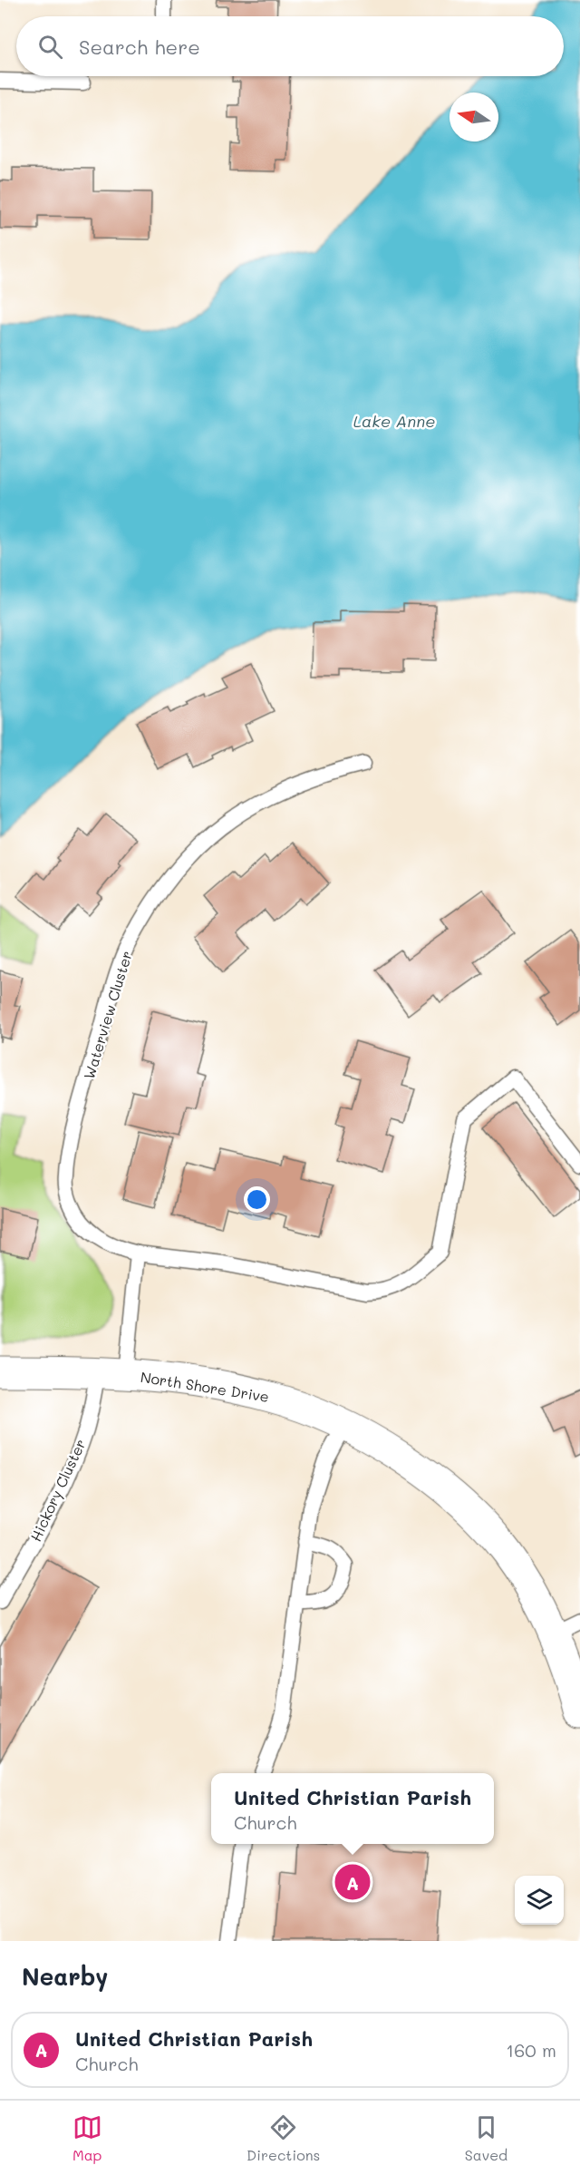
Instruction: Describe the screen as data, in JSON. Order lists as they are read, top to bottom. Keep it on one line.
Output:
{"streets":{"street":["North Shore Drive"],"lane":["Waterview Cluster","Hickory Cluster"]},"crossings":[["North Shore Drive","Hickory Cluster"]],"water":["Lake Anne"],"north":"left","page":{"search":"Search here","popup":["United Christian Parish","Church"],"pins":"A","heading":"Nearby","list":[{"mark":"A","name":"United Christian Parish","note":"Church","value":"160 m"}],"nav":["Map","Directions","Saved"]}}
